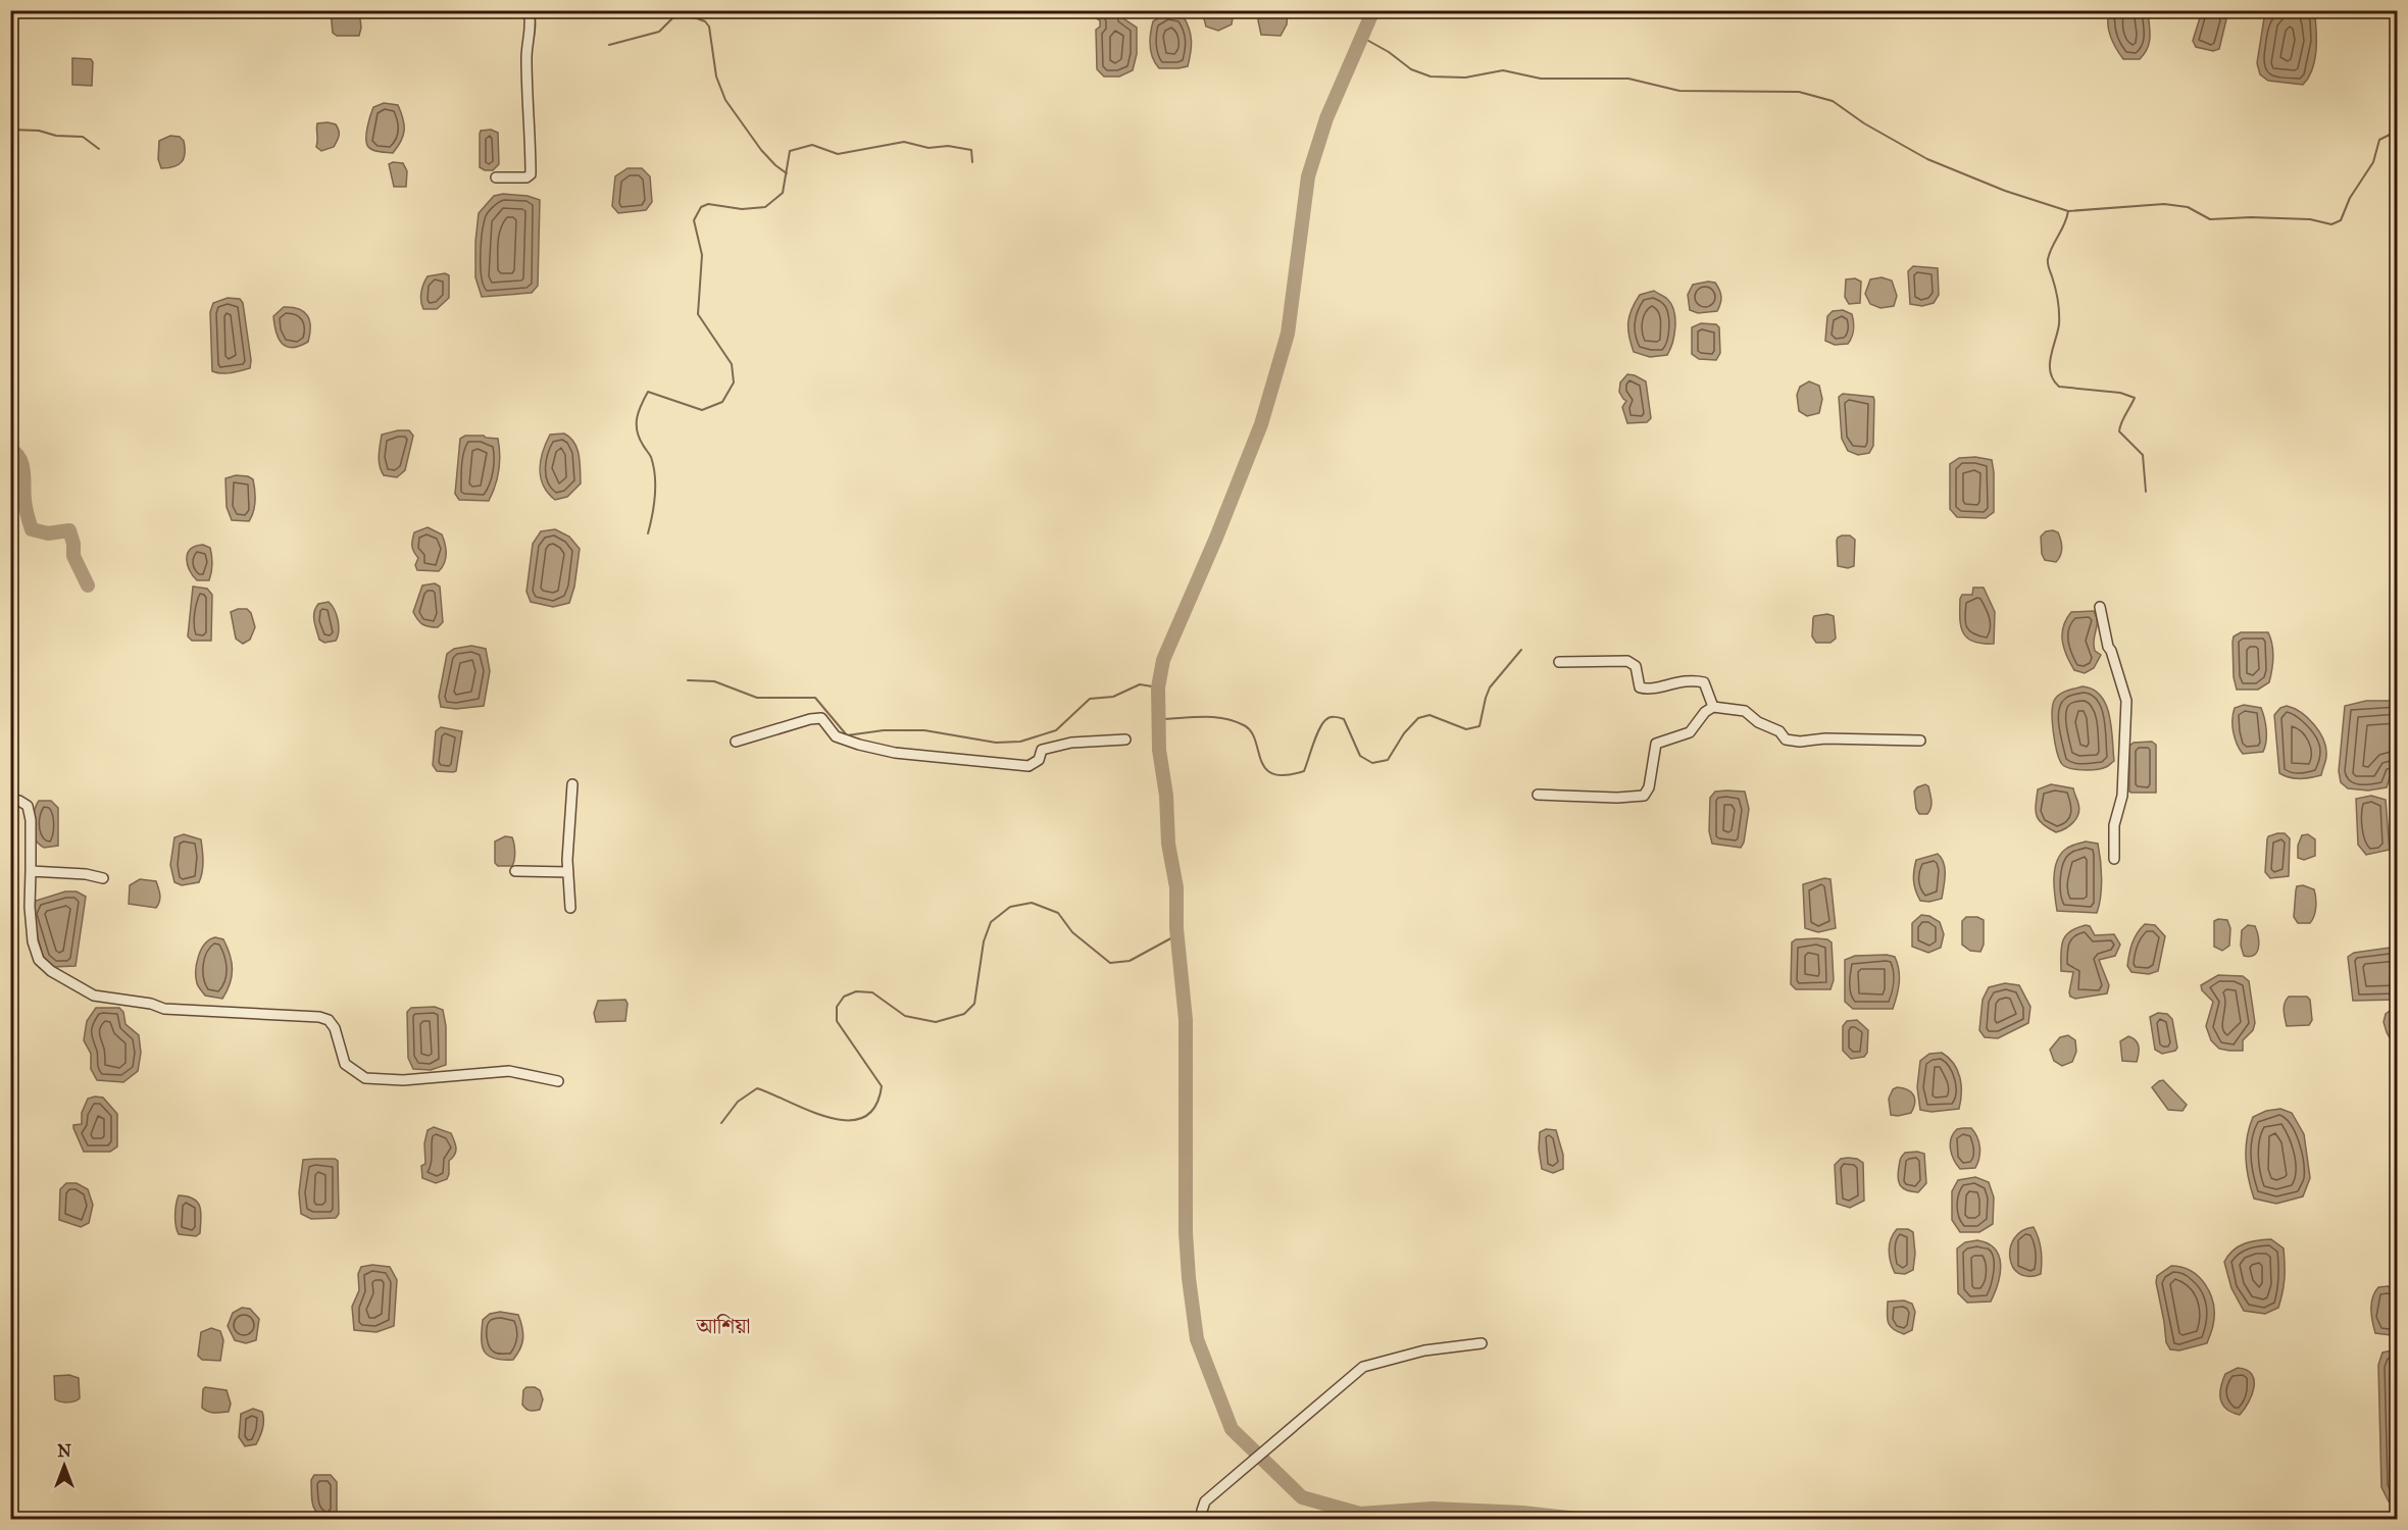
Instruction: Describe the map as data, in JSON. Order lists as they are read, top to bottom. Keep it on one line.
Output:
{"districts":["আশিয়া"],"north":"top"}
